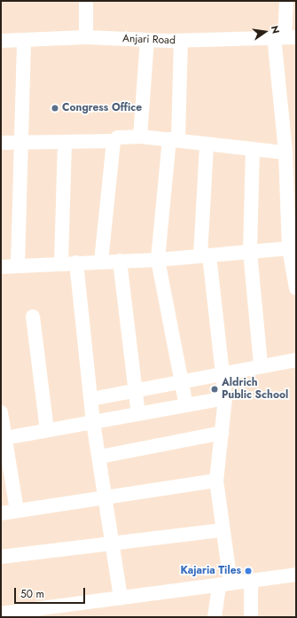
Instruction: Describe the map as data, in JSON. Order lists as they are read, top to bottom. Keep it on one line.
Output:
{"streets":{"street":["Anjari Road"]},"places":["Congress Office","Aldrich Public School","Kajaria Tiles"],"scale_bar":"50 m","north":"right"}
